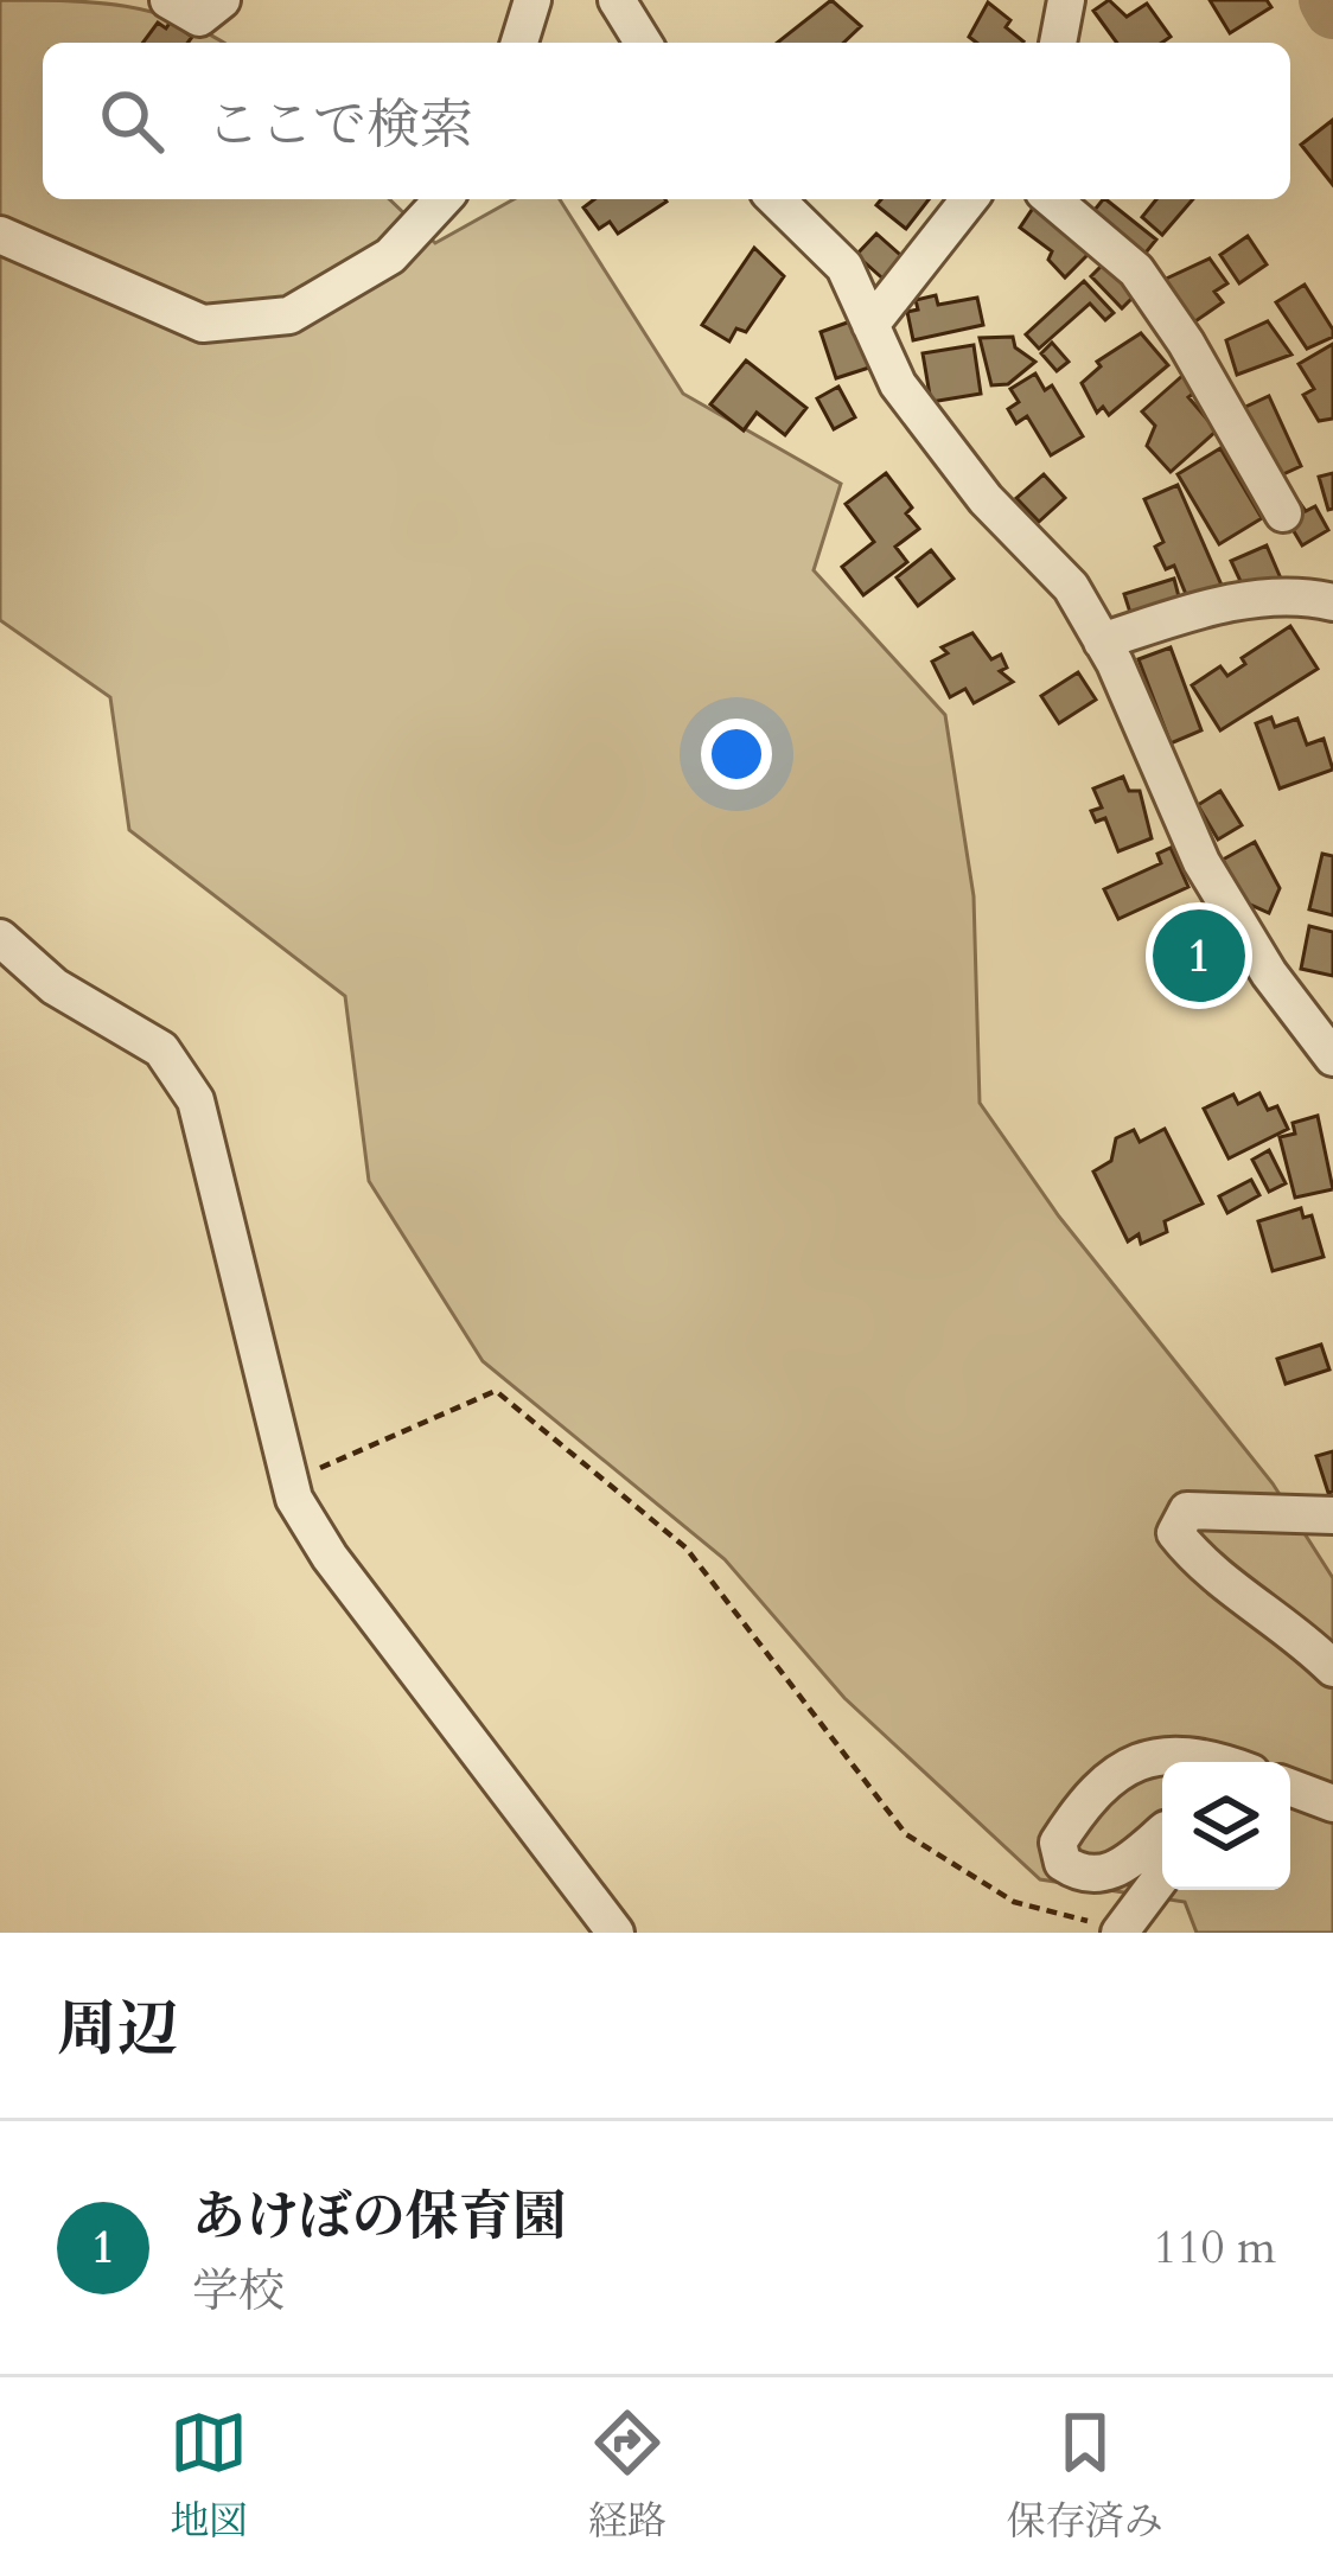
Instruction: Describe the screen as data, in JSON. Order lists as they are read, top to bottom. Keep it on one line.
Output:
{"page":{"search":"ここで検索","pins":"1","heading":"周辺","list":[{"mark":"1","name":"あけぼの保育園","note":"学校","value":"110 m"}],"nav":["地図","経路","保存済み"]}}
